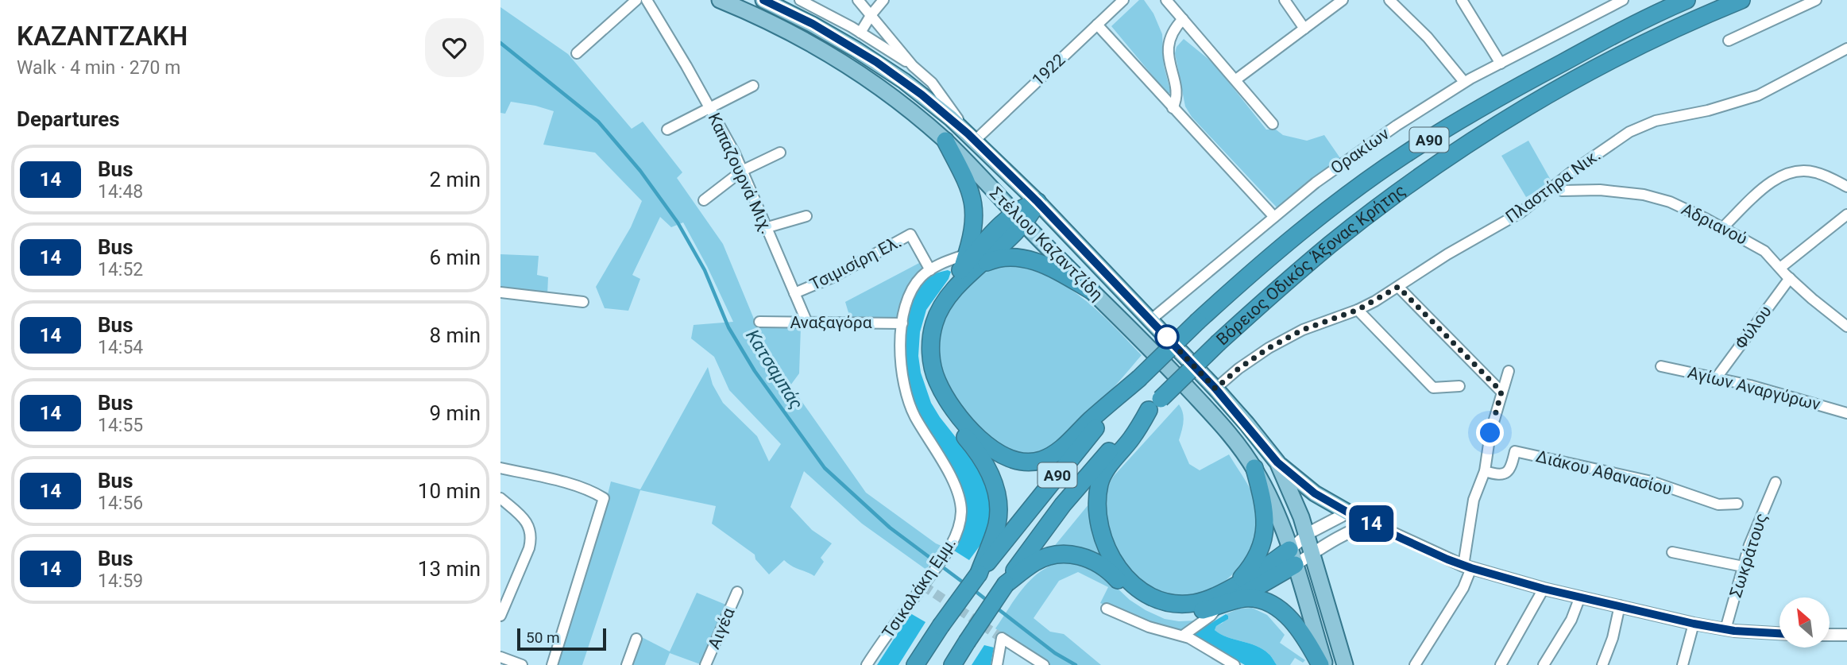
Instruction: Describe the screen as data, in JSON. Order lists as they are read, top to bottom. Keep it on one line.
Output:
{"streets":{"highway":["Α90","Βόρειος Οδικός Άξονας Κρήτης"],"main road":["Στέλιου Καζαντζίδη"],"street":["1922","Ορακίων","Καπαζουρνά Μιχ.","Πλαστήρα Νικ.","Αδριανού","Τσιμισίρη Ελ.","Αναξαγόρα","Φύλου","Αγίων Αναργύρων","Διάκου Αθανασίου","Σωκράτους","Τσικαλάκη Εμμ.","Αιγέα"]},"crossings":[["1922","Στέλιου Καζαντζίδη"],["Ορακίων","Στέλιου Καζαντζίδη"],["Καπαζουρνά Μιχ.","Τσιμισίρη Ελ."],["Καπαζουρνά Μιχ.","Αναξαγόρα"],["Πλαστήρα Νικ.","Αδριανού"],["Πλαστήρα Νικ.","Στέλιου Καζαντζίδη"],["Αδριανού","Φύλου"],["Τσιμισίρη Ελ.","Τσικαλάκη Εμμ."],["Αναξαγόρα","Τσικαλάκη Εμμ."],["Φύλου","Αγίων Αναργύρων"]],"water":["Κατσαμπάς"],"lines":["bus line 14"],"scale_bar":"50 m","north":"top left","page":{"heading":[["ΚΑΖΑΝΤΖΑΚΗ","Walk · 4 min · 270 m"],"Departures"],"on_map":"14","list":[{"mark":"14","name":"Bus","note":"14:48","value":"2 min"},{"mark":"14","name":"Bus","note":"14:52","value":"6 min"},{"mark":"14","name":"Bus","note":"14:54","value":"8 min"},{"mark":"14","name":"Bus","note":"14:55","value":"9 min"},{"mark":"14","name":"Bus","note":"14:56","value":"10 min"},{"mark":"14","name":"Bus","note":"14:59","value":"13 min"}],"scale":"50 m"}}
